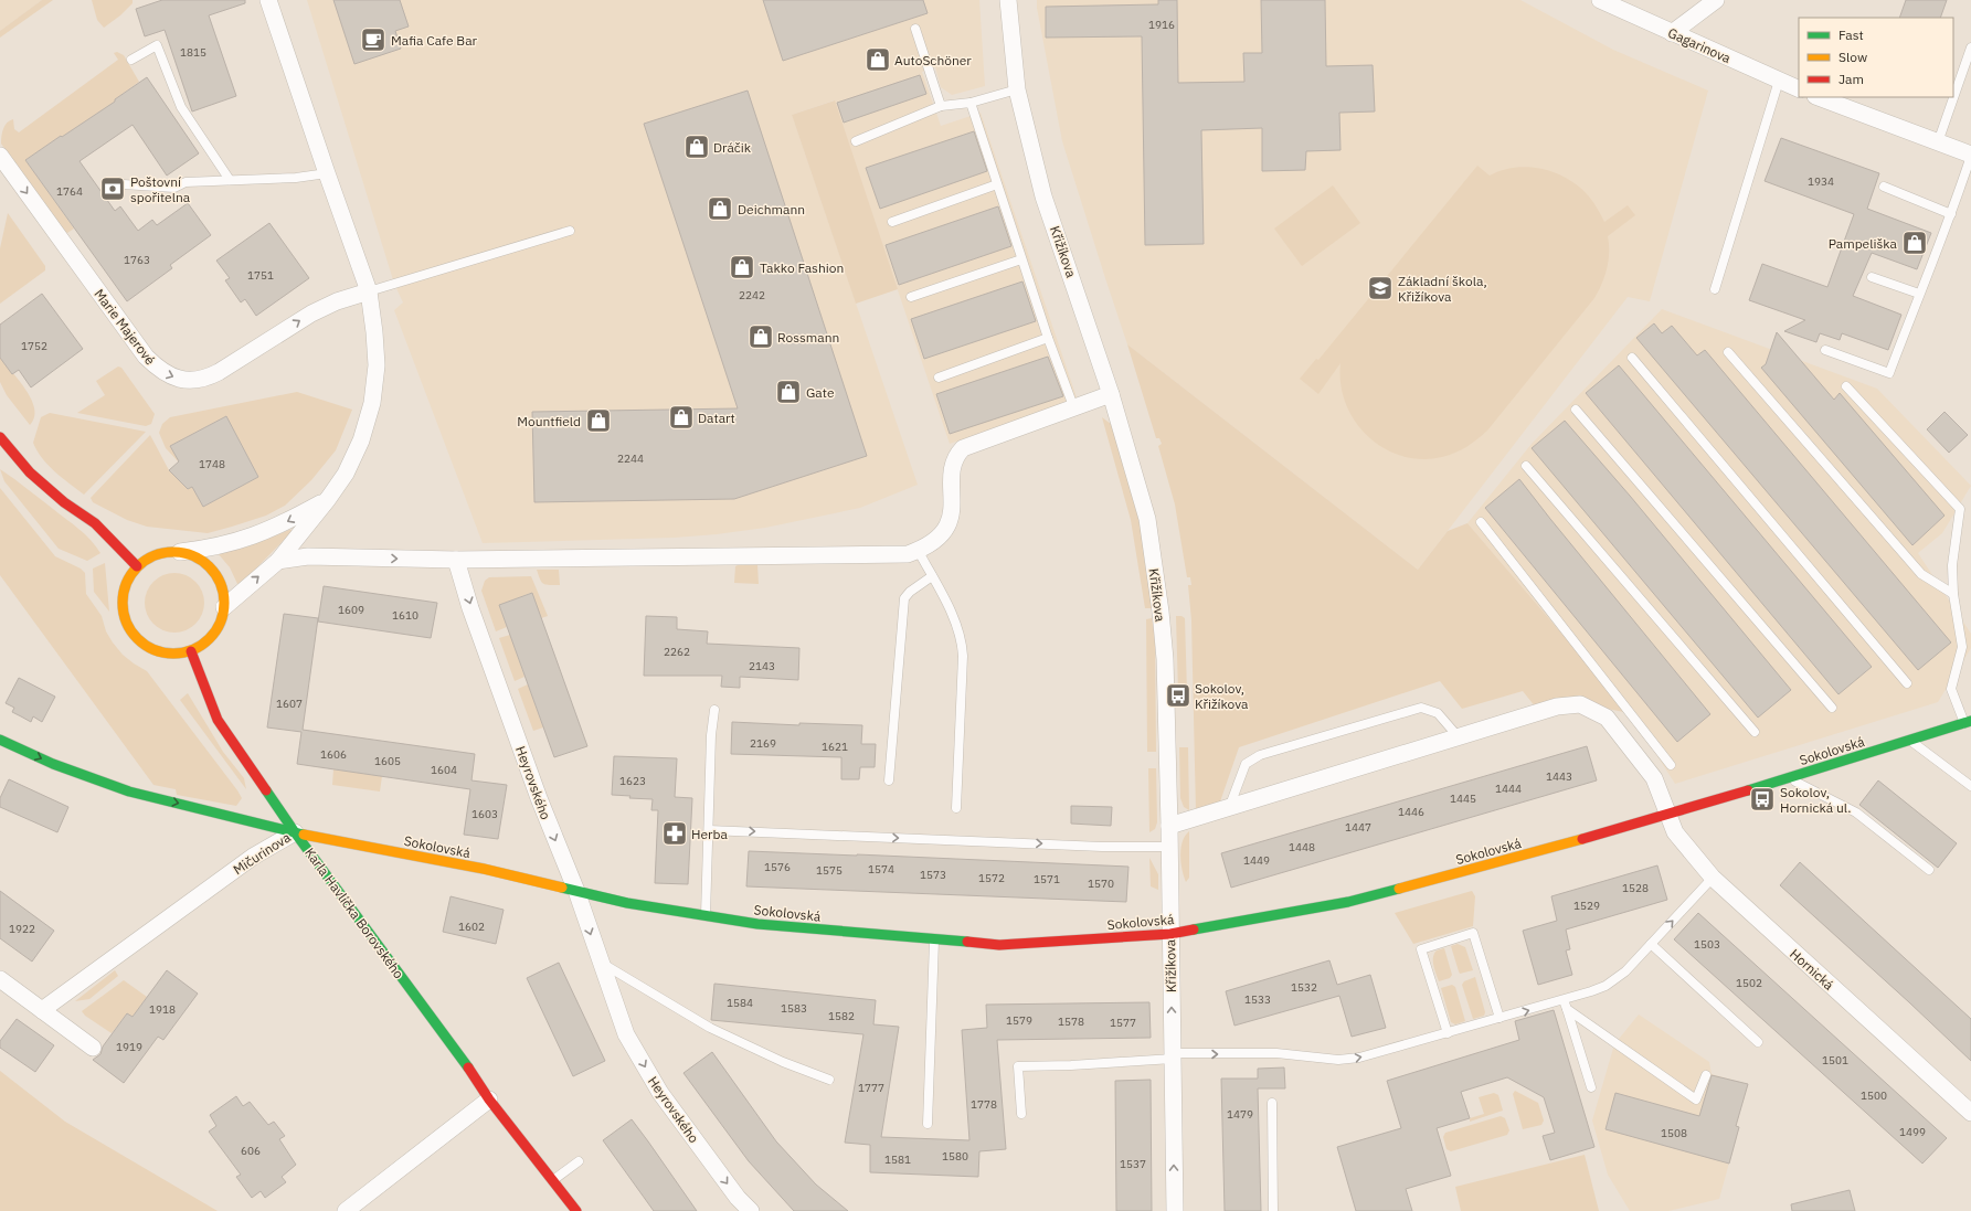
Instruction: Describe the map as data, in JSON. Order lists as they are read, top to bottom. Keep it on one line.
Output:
{"streets":{"street":["Gagarinova","Křižíkova","Marie Majerové","Sokolovská","Heyrovského","Mičurinova","Karla Havlíčka Borovského","Hornická"]},"crossings":[["Křižíkova","Sokolovská"],["Křižíkova","Hornická"],["Sokolovská","Heyrovského"],["Sokolovská","Mičurinova"],["Sokolovská","Karla Havlíčka Borovského"],["Sokolovská","Hornická"],["Mičurinova","Karla Havlíčka Borovského"]],"one_way":["Heyrovského","Mičurinova"],"places":{"cafe":["Mafia Cafe Bar"],"shop":["AutoSchöner","Dráčik","Deichmann","Pampeliška","Takko Fashion","Rossmann","Gate","Datart","Mountfield"],"bank":["Poštovní spořitelna"],"school or university":["Základní škola, Křižíkova"],"bus stop":["Sokolov, Křižíkova","Sokolov, Hornická ul."],"pharmacy":["Herba"]},"house_numbers":["1916","1815","1934","1764","1763","1751","2242","1752","2244","1748","1609","1610","2262","2143","1607","2169","1621","1606","1605","1604","1443","1623","1444","1445","1446","1603","1447","1448","1449","1576","1574","1575","1573","1572","1571","1570","1528","1529","1602","1922","1503","1502","1532","1533","1584","1583","1918","1582","1579","1578","1577","1919","1501","1777","1500","1778","1479","1499","1508","606","1580","1581","1537"],"legend":["Fast","Slow","Jam"]}
